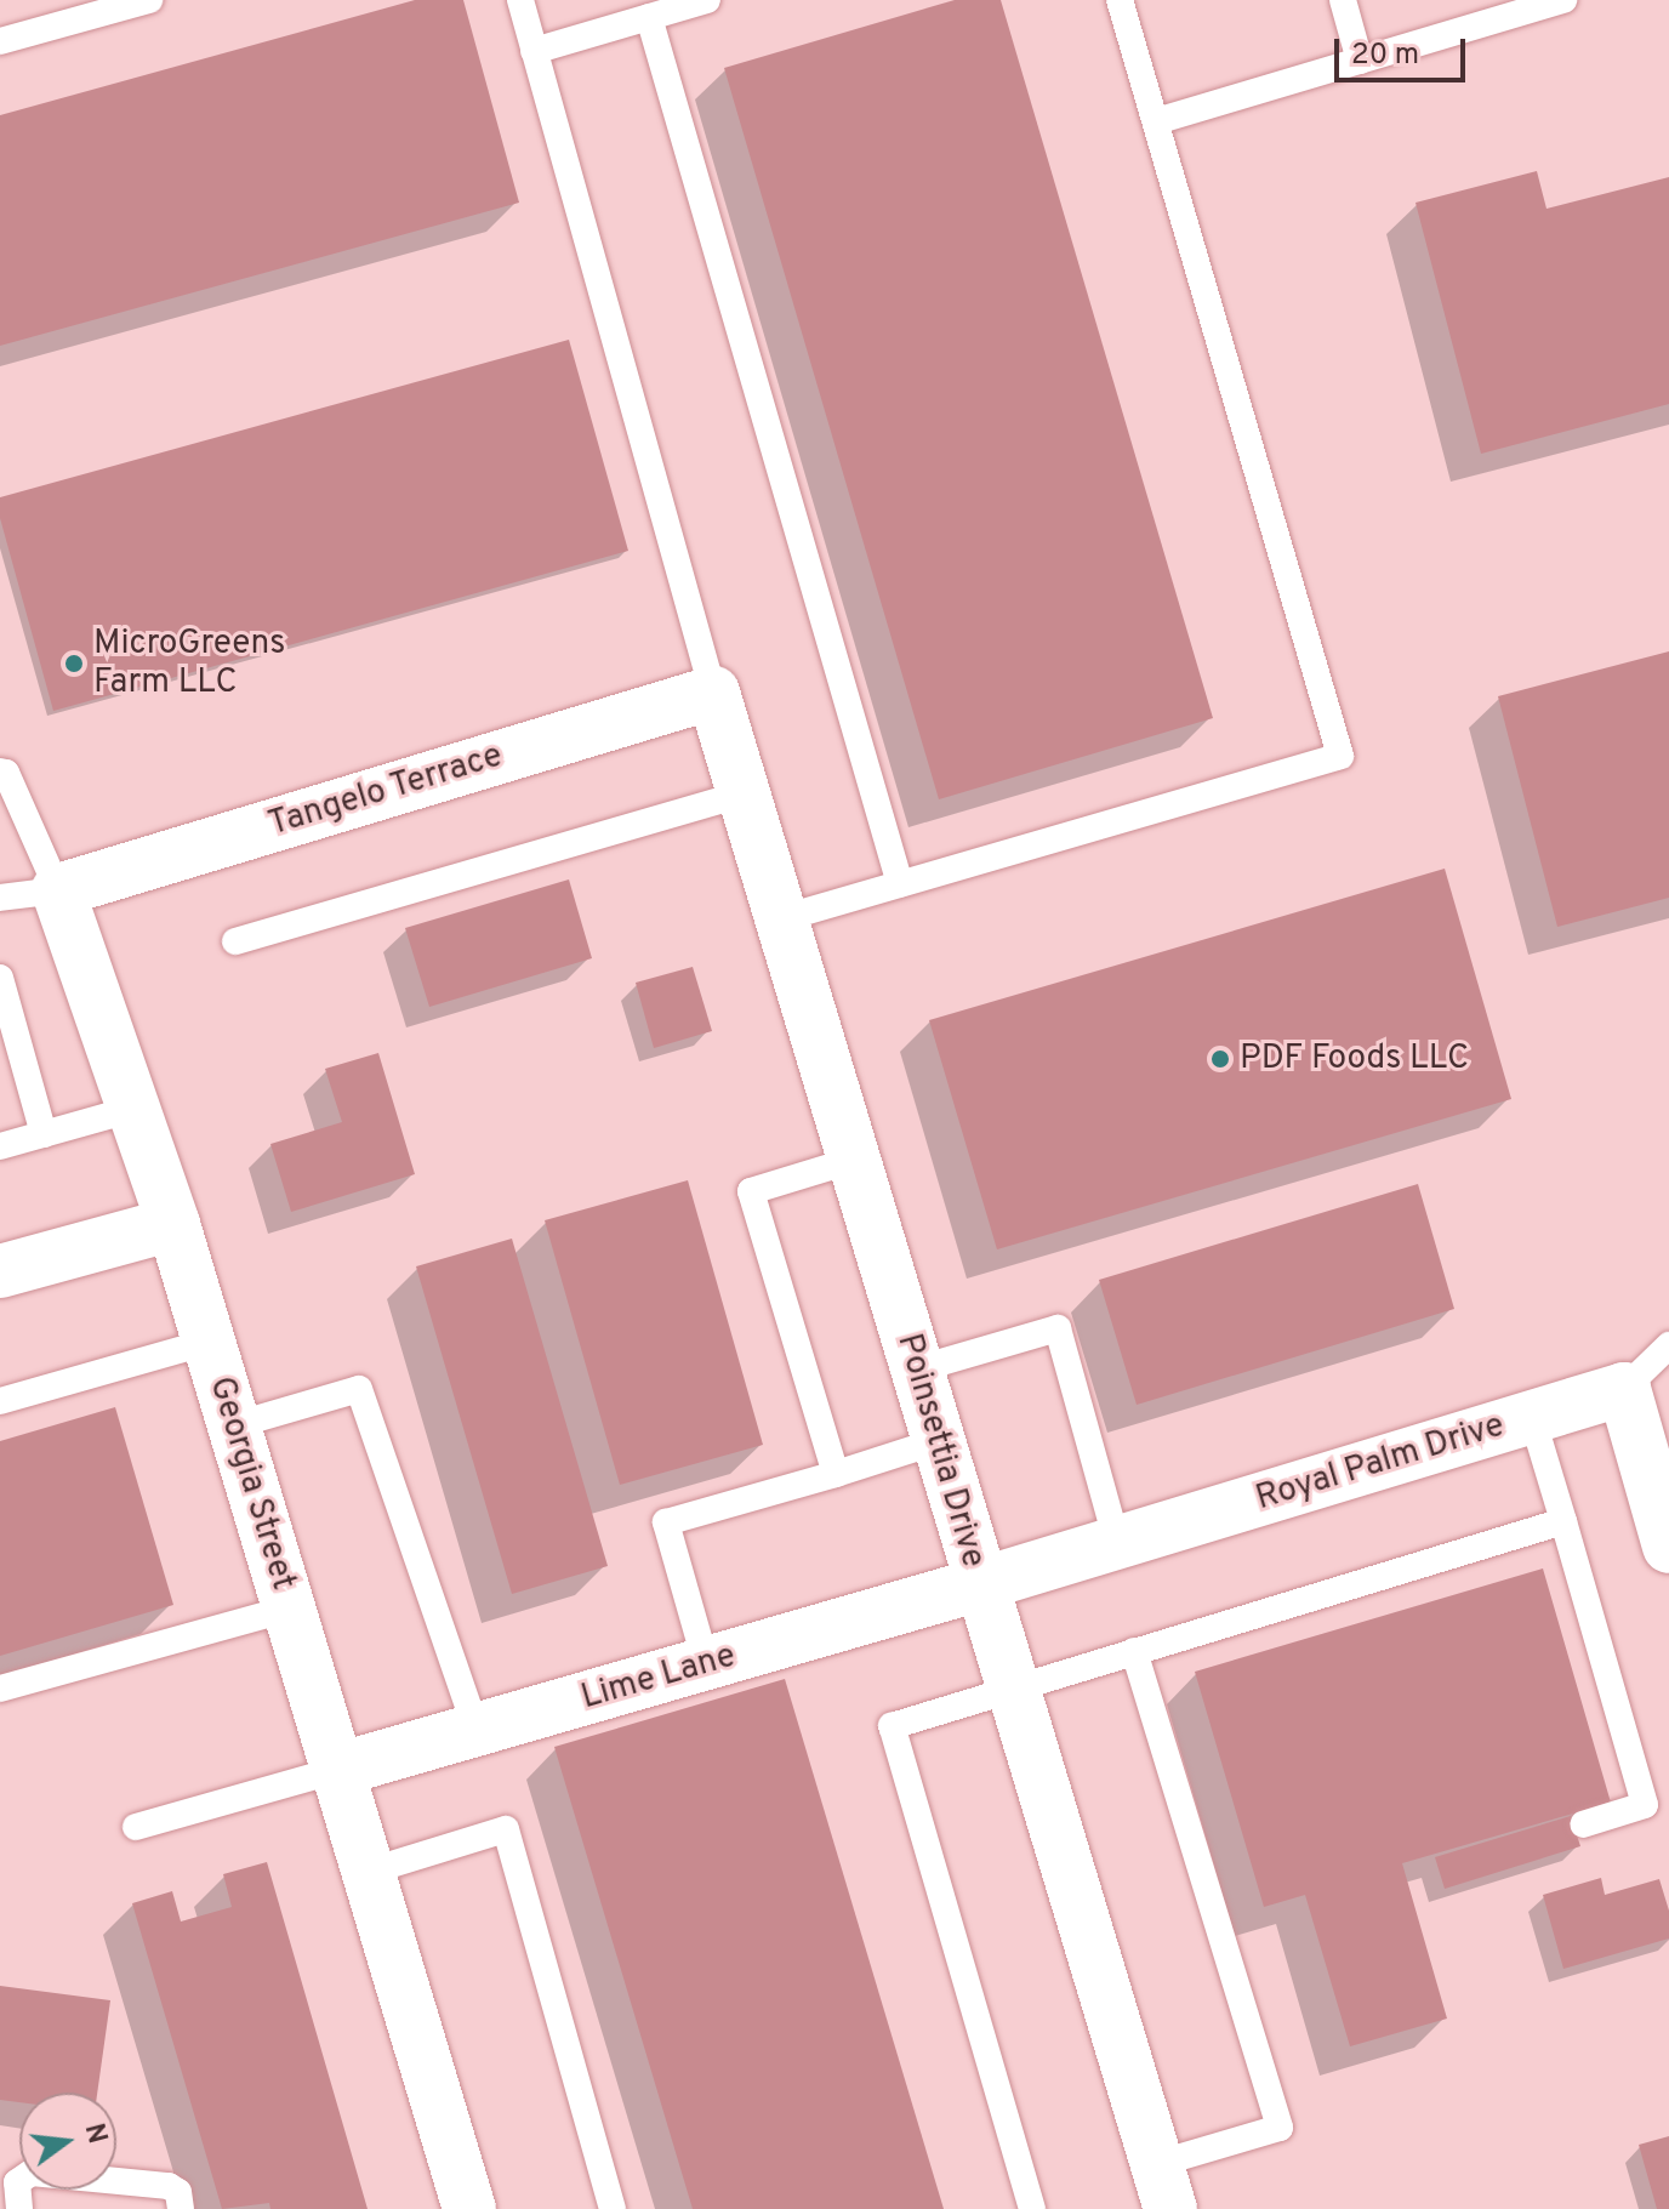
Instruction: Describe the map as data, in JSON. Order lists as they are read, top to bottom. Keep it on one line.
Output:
{"streets":{"street":["Tangelo Terrace","Poinsettia Drive","Royal Palm Drive","Georgia Street","Lime Lane"]},"crossings":[["Tangelo Terrace","Poinsettia Drive"],["Tangelo Terrace","Georgia Street"],["Poinsettia Drive","Royal Palm Drive"],["Poinsettia Drive","Lime Lane"],["Royal Palm Drive","Lime Lane"],["Georgia Street","Lime Lane"]],"places":["MicroGreens Farm LLC","PDF Foods LLC"],"scale_bar":"20 m","north":"right"}
